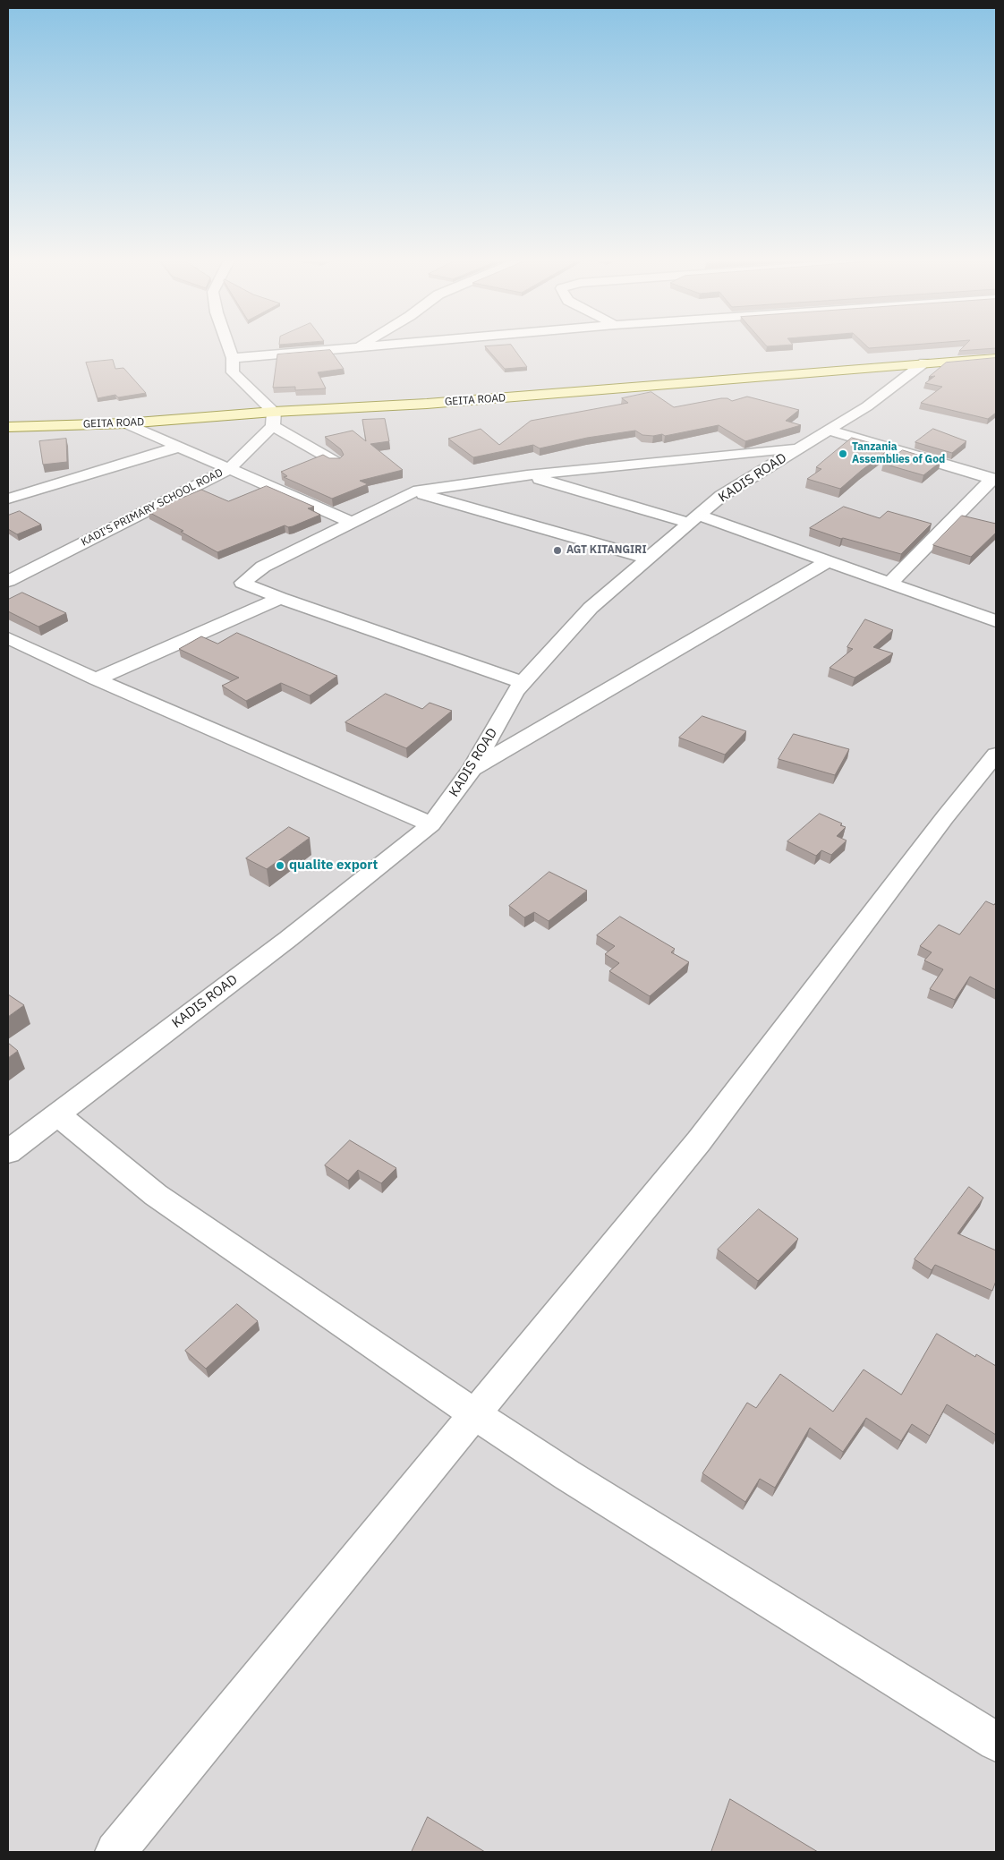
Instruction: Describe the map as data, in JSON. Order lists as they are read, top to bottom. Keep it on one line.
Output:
{"streets":{"main road":["GEITA ROAD"],"street":["KADIS ROAD","KADI'S PRIMARY SCHOOL ROAD"]},"crossings":[["GEITA ROAD","KADIS ROAD"],["GEITA ROAD","KADI'S PRIMARY SCHOOL ROAD"]],"places":["Tanzania Assemblies of God","AGT KITANGIRI","qualite export"]}
